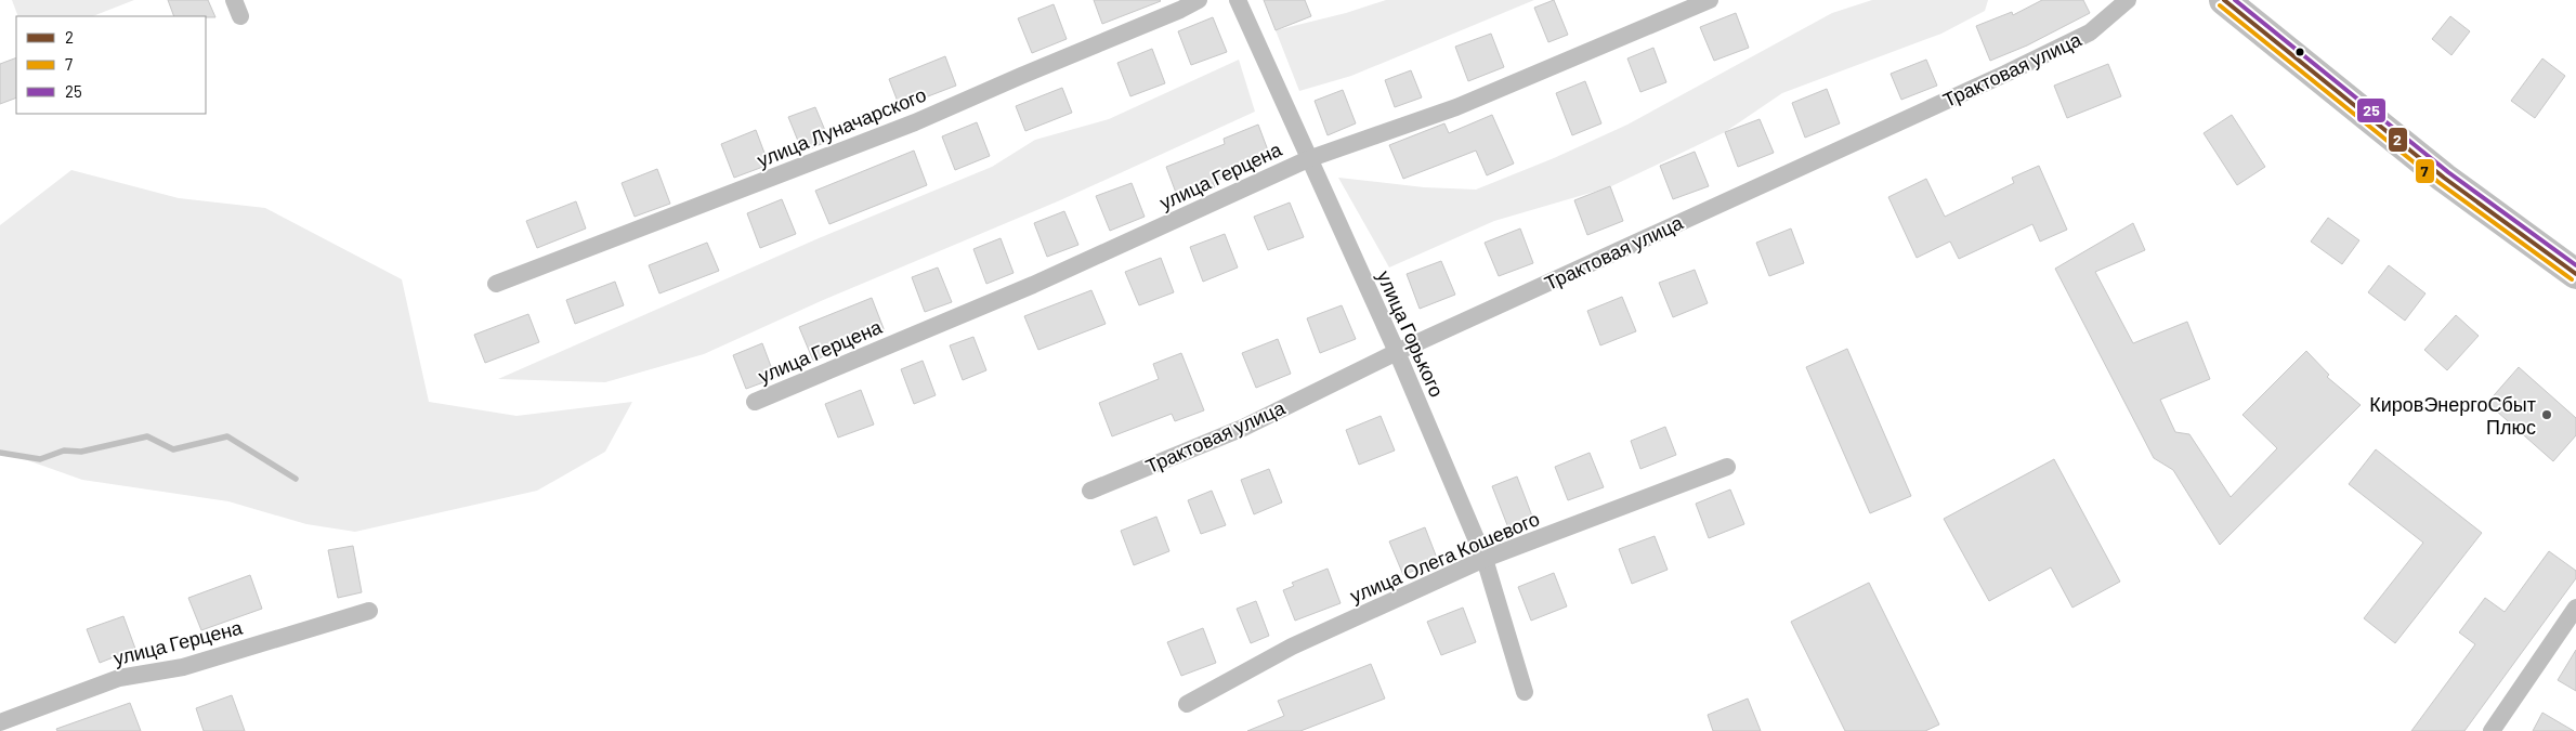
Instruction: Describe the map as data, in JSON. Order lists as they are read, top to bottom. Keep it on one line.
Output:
{"streets":{"street":["Трактовая улица","улица Луначарского","улица Герцена","улица Горького","улица Олега Кошевого"]},"crossings":[["Трактовая улица","улица Горького"],["улица Герцена","улица Горького"],["улица Горького","улица Олега Кошевого"]],"places":["КировЭнергоСбыт Плюс"],"lines":["transit line 2","transit line 25","transit line 7"],"legend":["2","7","25"]}
